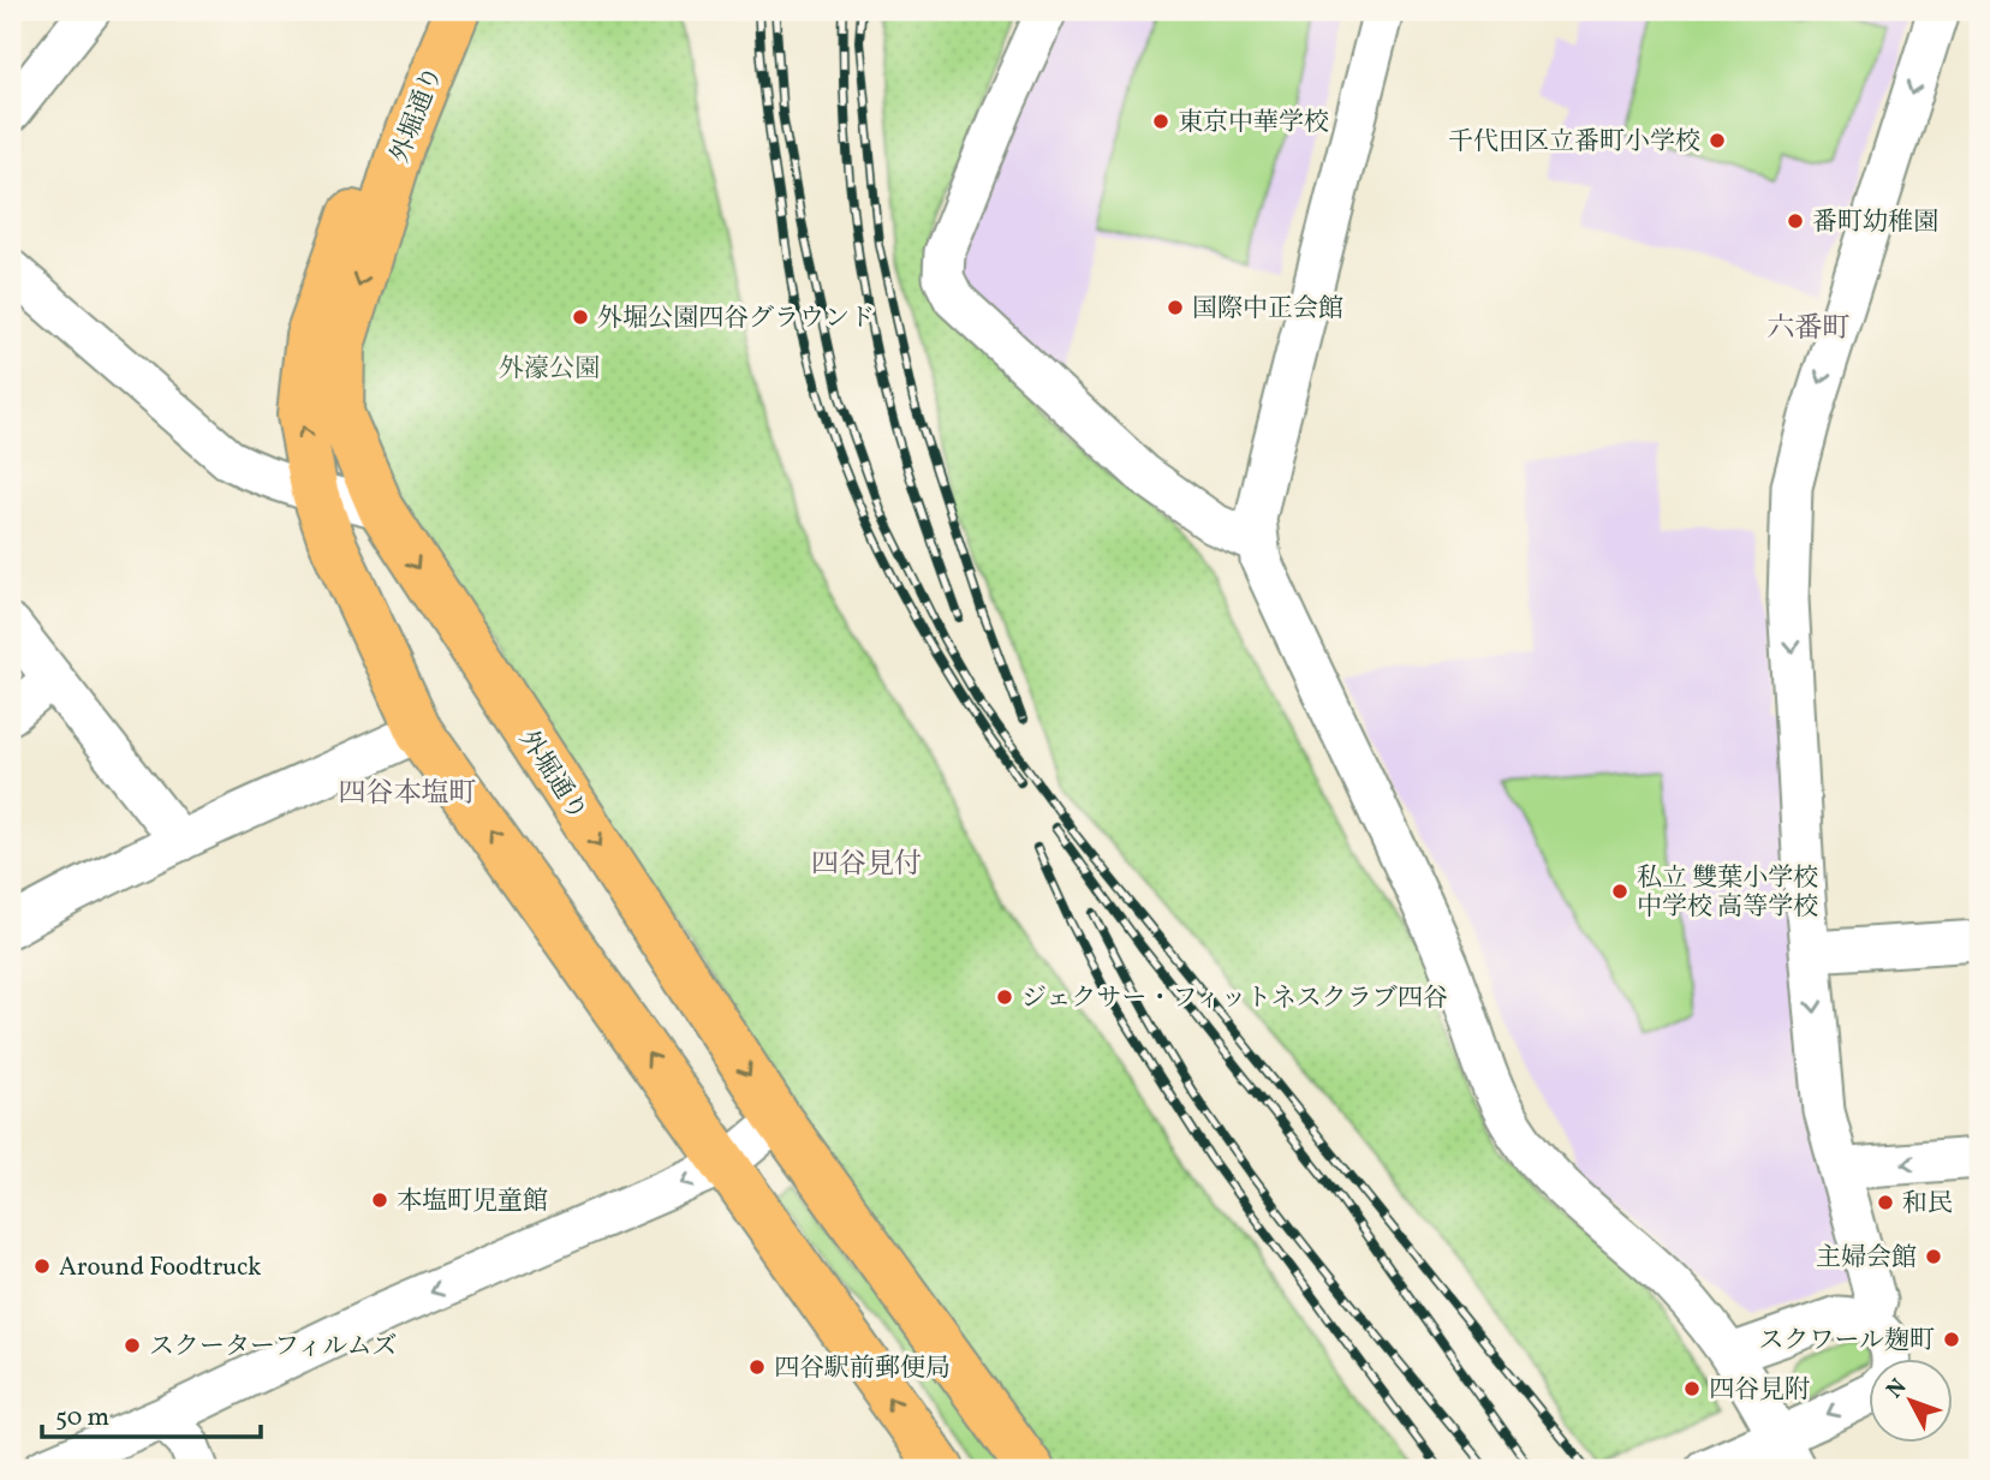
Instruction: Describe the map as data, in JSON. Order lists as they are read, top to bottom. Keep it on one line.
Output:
{"streets":{"main road":["外堀通り"]},"districts":["六番町","四谷本塩町","四谷見付"],"parks":["外濠公園"],"places":["東京中華学校","千代田区立番町小学校","番町幼稚園","国際中正会館","外堀公園四谷グラウンド","私立 雙葉小学校 中学校 高等学校","ジェクサー・フィットネスクラブ四谷","本塩町児童館","和民","主婦会館","Around Foodtruck","スクワール麹町","スクーターフィルムズ","四谷駅前郵便局","四谷見附"],"scale_bar":"50 m","north":"top left"}
